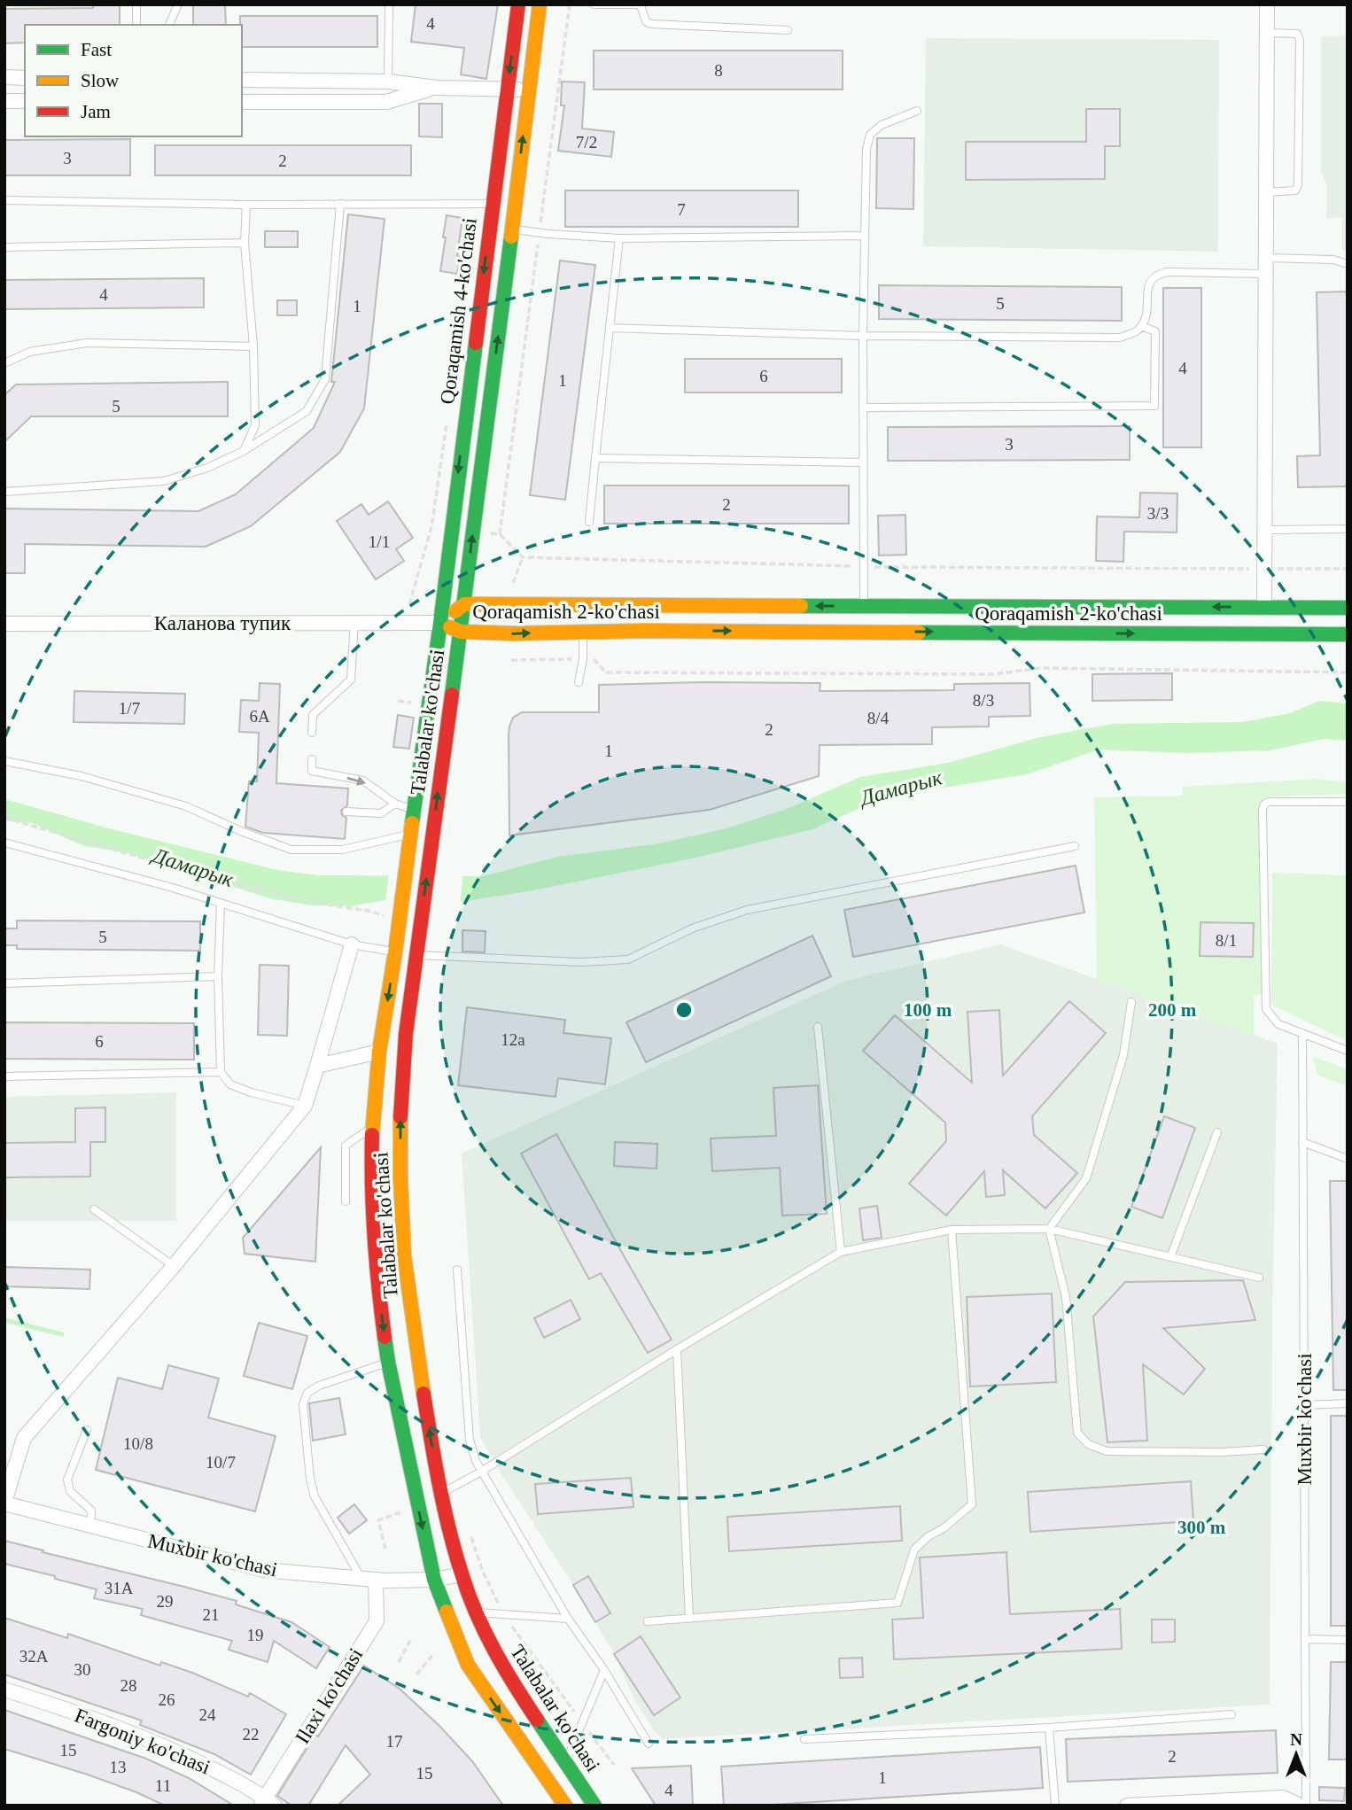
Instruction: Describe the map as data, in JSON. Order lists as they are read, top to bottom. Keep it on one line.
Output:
{"streets":{"main road":["Qoraqamish 4-ko'chasi","Qoraqamish 2-ko'chasi","Talabalar ko'chasi"],"street":["Каланова тупик","Muxbir ko'chasi","Ilaxi ko'chasi","Fargoniy ko'chasi"]},"crossings":[["Qoraqamish 4-ko'chasi","Qoraqamish 2-ko'chasi"],["Qoraqamish 4-ko'chasi","Каланова тупик"],["Qoraqamish 4-ko'chasi","Talabalar ko'chasi"],["Qoraqamish 2-ko'chasi","Каланова тупик"],["Qoraqamish 2-ko'chasi","Talabalar ko'chasi"],["Каланова тупик","Talabalar ko'chasi"],["Talabalar ko'chasi","Muxbir ko'chasi"],["Muxbir ko'chasi","Ilaxi ko'chasi"],["Ilaxi ko'chasi","Fargoniy ko'chasi"]],"water":["Дамарык"],"house_numbers":["4","8","7/2","3","2","7","4","5","1","4","6","1","5","3","2","3/3","1/1","8/3","1/7","6А","8/4","2","1","5","8/1","12a","6","10/8","10/7","31A","29","21","19","32A","30","28","26","24","22","17","15","2","13","15","1","11","4"],"legend":["Fast","Slow","Jam"],"north":"top","rings":["100 m","200 m","300 m"]}
